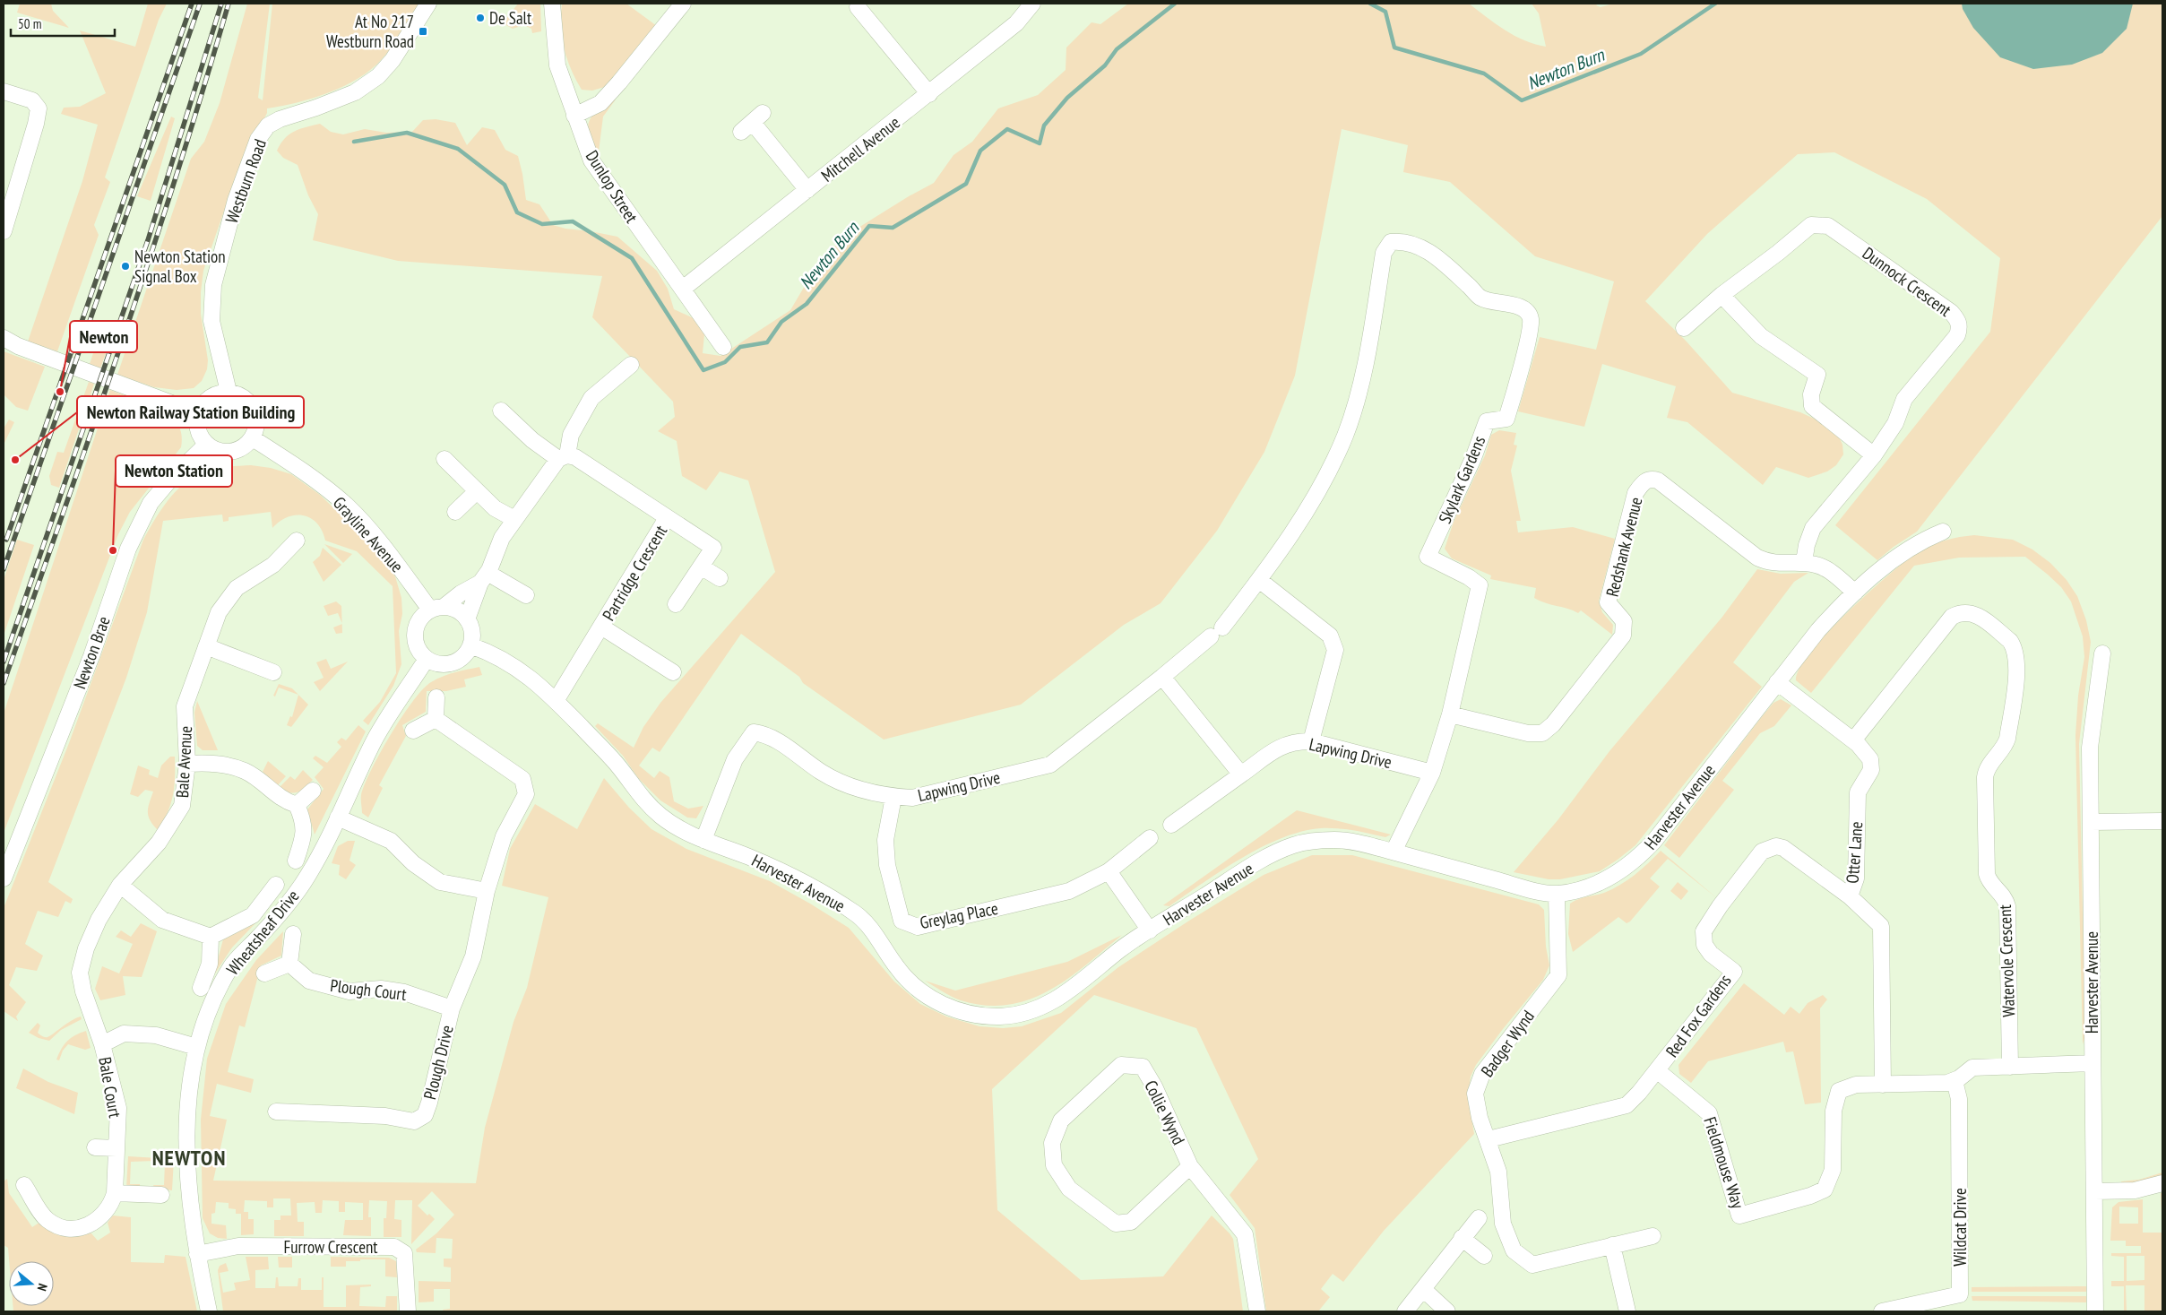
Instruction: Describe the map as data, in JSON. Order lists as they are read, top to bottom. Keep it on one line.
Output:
{"streets":{"street":["Mitchell Avenue","Westburn Road","Dunlop Street","Dunnock Crescent","Skylark Gardens","Grayline Avenue","Redshank Avenue","Partridge Crescent","Newton Brae","Lapwing Drive","Bale Avenue","Harvester Avenue","Otter Lane","Greylag Place","Wheatsheaf Drive","Watervole Crescent","Plough Court","Red Fox Gardens","Badger Wynd","Plough Drive","Bale Court","Collie Wynd","Fieldmouse Way","Wildcat Drive","Furrow Crescent"]},"crossings":[["Mitchell Avenue","Dunlop Street"],["Westburn Road","Grayline Avenue"],["Westburn Road","Newton Brae"],["Dunnock Crescent","Redshank Avenue"],["Skylark Gardens","Redshank Avenue"],["Skylark Gardens","Lapwing Drive"],["Skylark Gardens","Harvester Avenue"],["Grayline Avenue","Newton Brae"],["Grayline Avenue","Harvester Avenue"],["Grayline Avenue","Wheatsheaf Drive"],["Redshank Avenue","Harvester Avenue"],["Partridge Crescent","Harvester Avenue"],["Lapwing Drive","Harvester Avenue"],["Lapwing Drive","Greylag Place"],["Bale Avenue","Bale Court"],["Harvester Avenue","Otter Lane"],["Harvester Avenue","Wheatsheaf Drive"],["Harvester Avenue","Badger Wynd"],["Otter Lane","Watervole Crescent"],["Otter Lane","Red Fox Gardens"],["Otter Lane","Fieldmouse Way"],["Wheatsheaf Drive","Bale Court"],["Wheatsheaf Drive","Furrow Crescent"],["Plough Court","Plough Drive"],["Red Fox Gardens","Badger Wynd"],["Red Fox Gardens","Fieldmouse Way"],["Fieldmouse Way","Wildcat Drive"]],"districts":["NEWTON"],"water":["Newton Burn"],"places":{"other":["De Salt","Newton Station Signal Box","Newton","Newton Railway Station Building","Newton Station"],"transit":["At No 217 Westburn Road"]},"scale_bar":"50 m","north":"right"}
